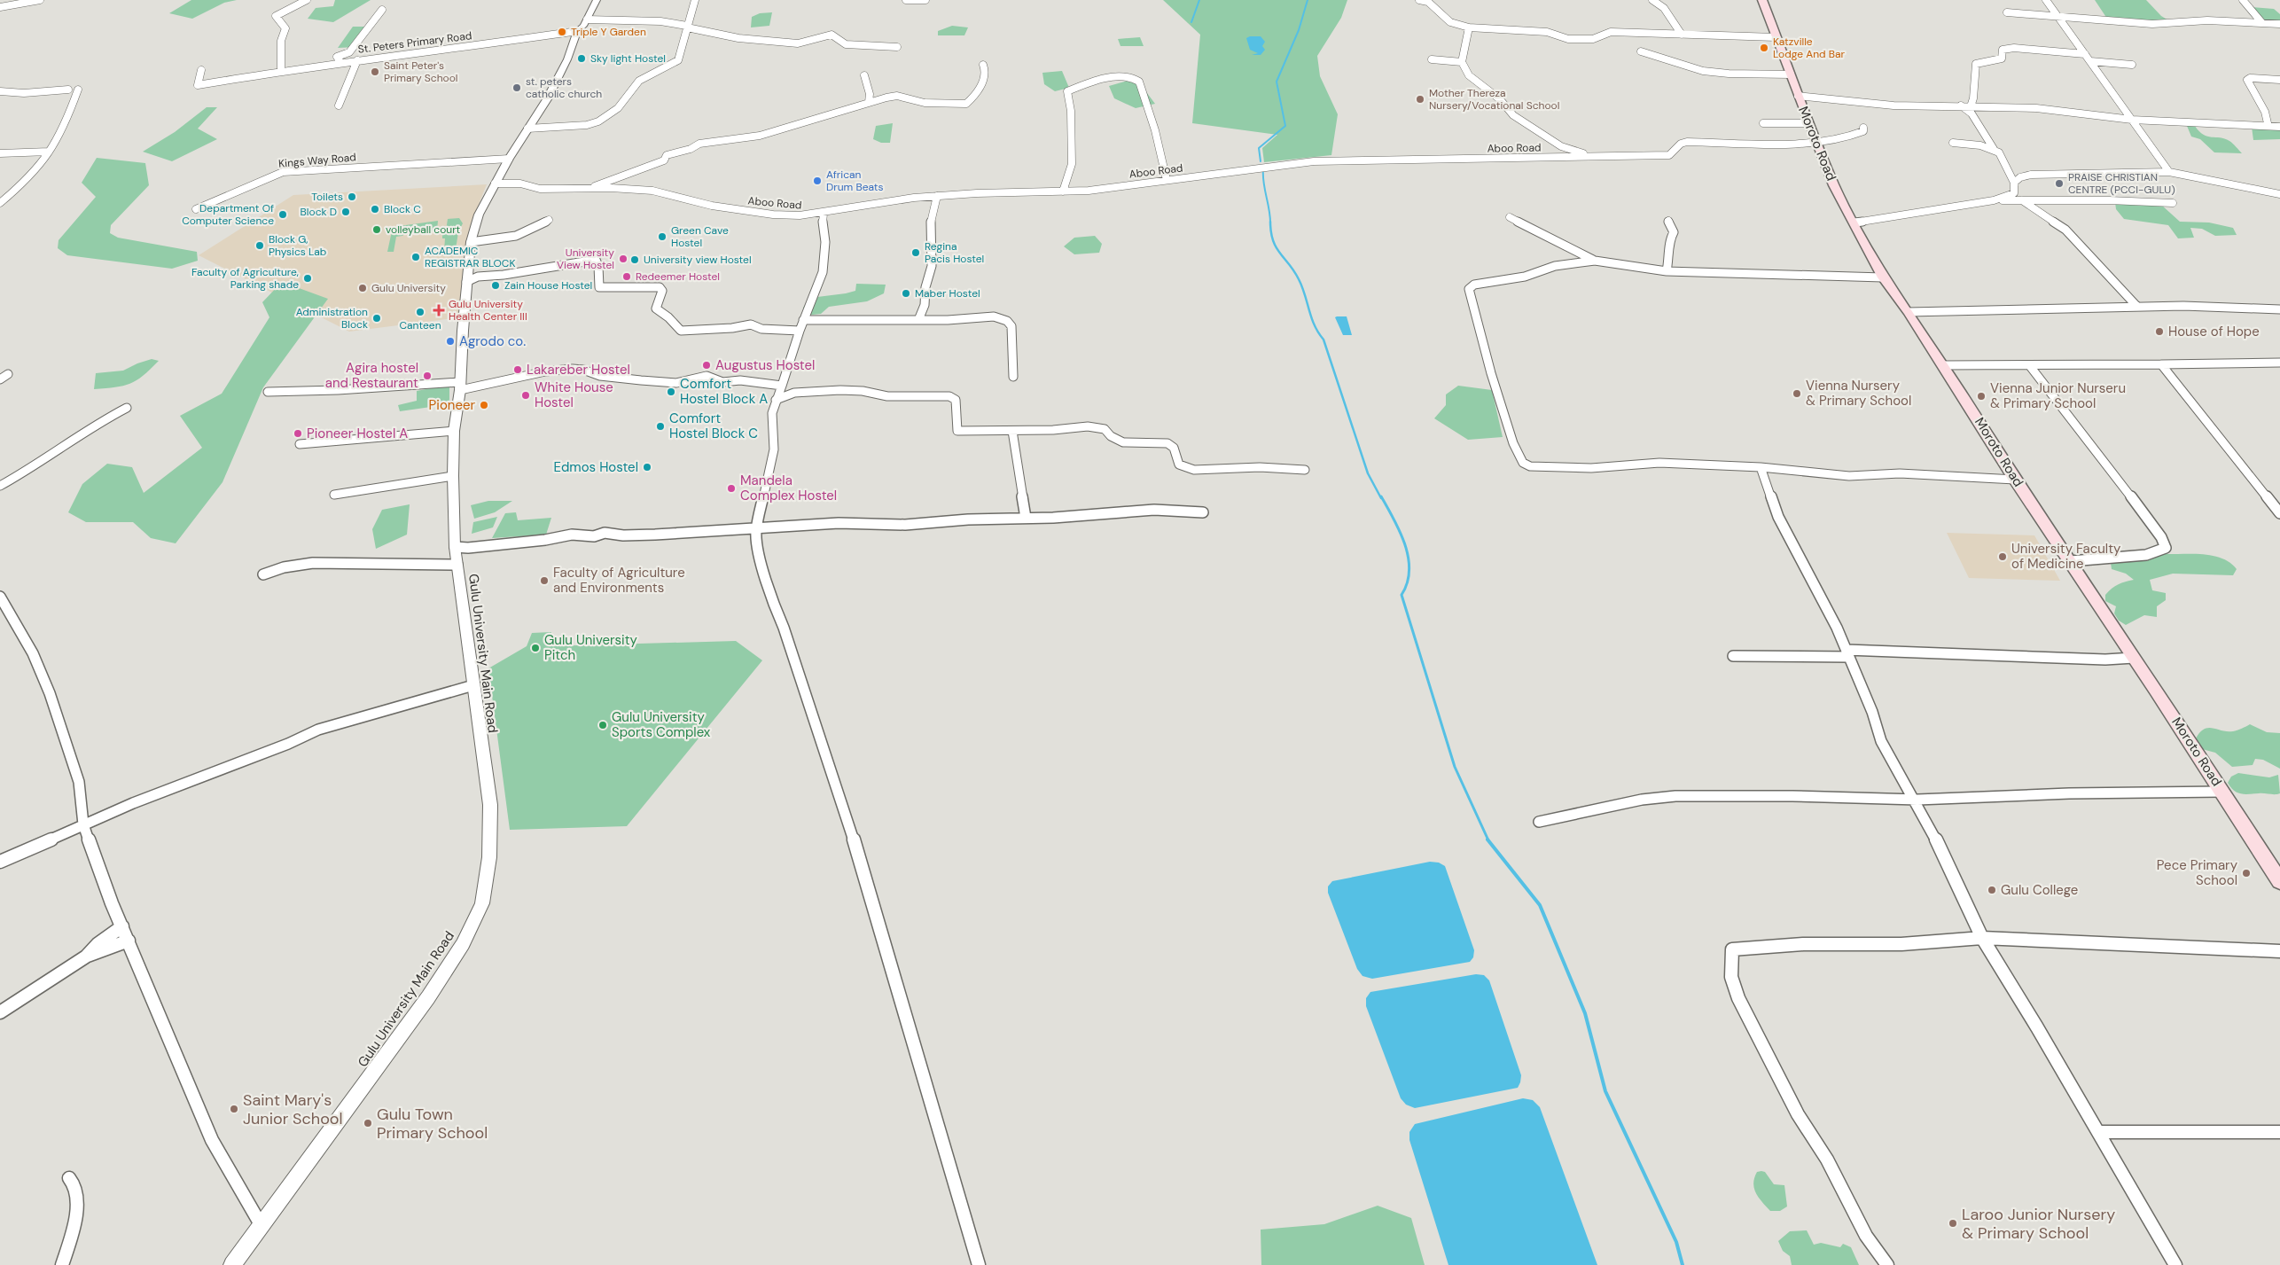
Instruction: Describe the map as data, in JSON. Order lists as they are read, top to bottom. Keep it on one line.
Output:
{"streets":{"main road":["Moroto Road"],"street":["St. Peters Primary Road","Aboo Road","Kings Way Road","Gulu University Main Road"]},"crossings":[["St. Peters Primary Road","Gulu University Main Road"],["Moroto Road","Aboo Road"],["Aboo Road","Gulu University Main Road"],["Kings Way Road","Gulu University Main Road"]],"places":{"other":["Triple Y Garden","Katzville Lodge And Bar","Sky light Hostel","Saint Peter's Primary School","st. peters catholic church","Mother Thereza Nursery/Vocational School","African Drum Beats","PRAISE CHRISTIAN CENTRE (PCCI-GULU)","Toilets","Block C","Block D","Department Of Computer Science","volleyball court","Green Cave Hostel","Block G, Physics Lab","Regina Pacis Hostel","ACADEMIC REGISTRAR BLOCK","University View Hostel","University view Hostel","Redeemer Hostel","Faculty of Agriculture, Parking shade","Zain House Hostel","Gulu University","Maber Hostel","Canteen","Administration Block","House of Hope","Agrodo co.","Augustus Hostel","Lakareber Hostel","Agira hostel and Restaurant","Comfort Hostel Block A","Vienna Nursery & Primary School","White House Hostel","Vienna Junior Nurseru & Primary School","Pioneer","Comfort Hostel Block C","Pioneer Hostel A","Edmos Hostel","Mandela Complex Hostel","University Faculty of Medicine","Faculty of Agriculture and Environments","Gulu University Pitch","Gulu University Sports Complex","Pece Primary School","Gulu College","Saint Mary's Junior School","Gulu Town Primary School","Laroo Junior Nursery & Primary School"],"health":["Gulu University Health Center III"]}}
